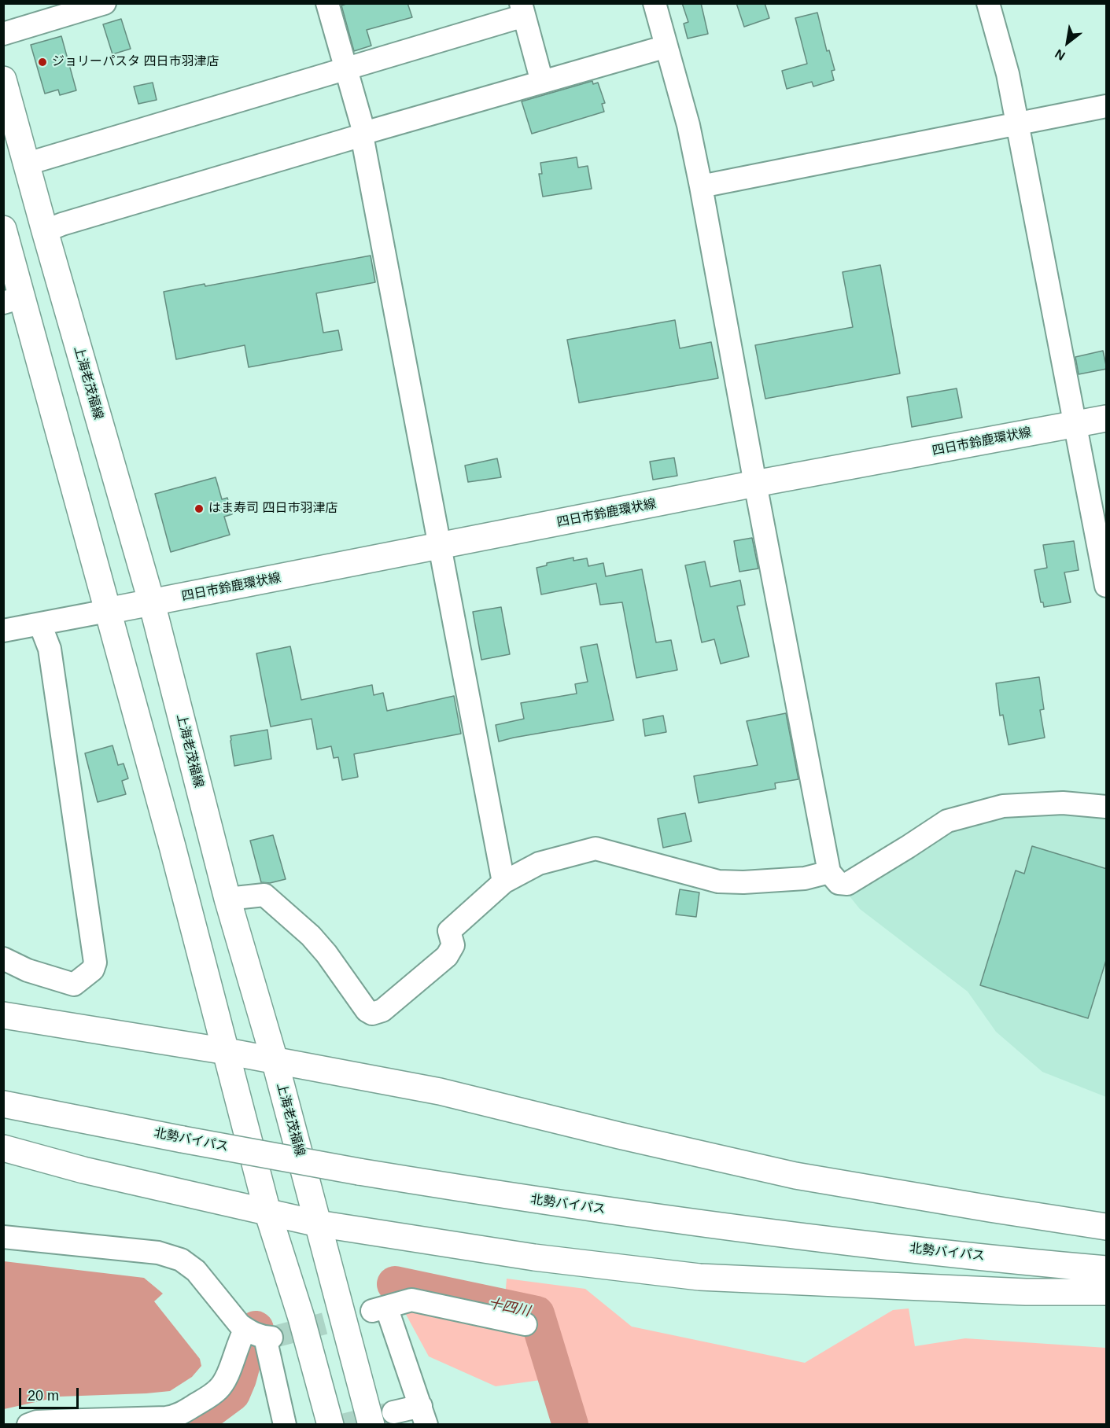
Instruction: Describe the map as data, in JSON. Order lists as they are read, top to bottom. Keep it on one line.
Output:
{"streets":{"main road":["上海老茂福線","四日市鈴鹿環状線","北勢バイパス"]},"crossings":[["上海老茂福線","四日市鈴鹿環状線"]],"water":["十四川"],"places":["ジョリーパスタ 四日市羽津店","はま寿司 四日市羽津店"],"scale_bar":"20 m","north":"bottom left"}
